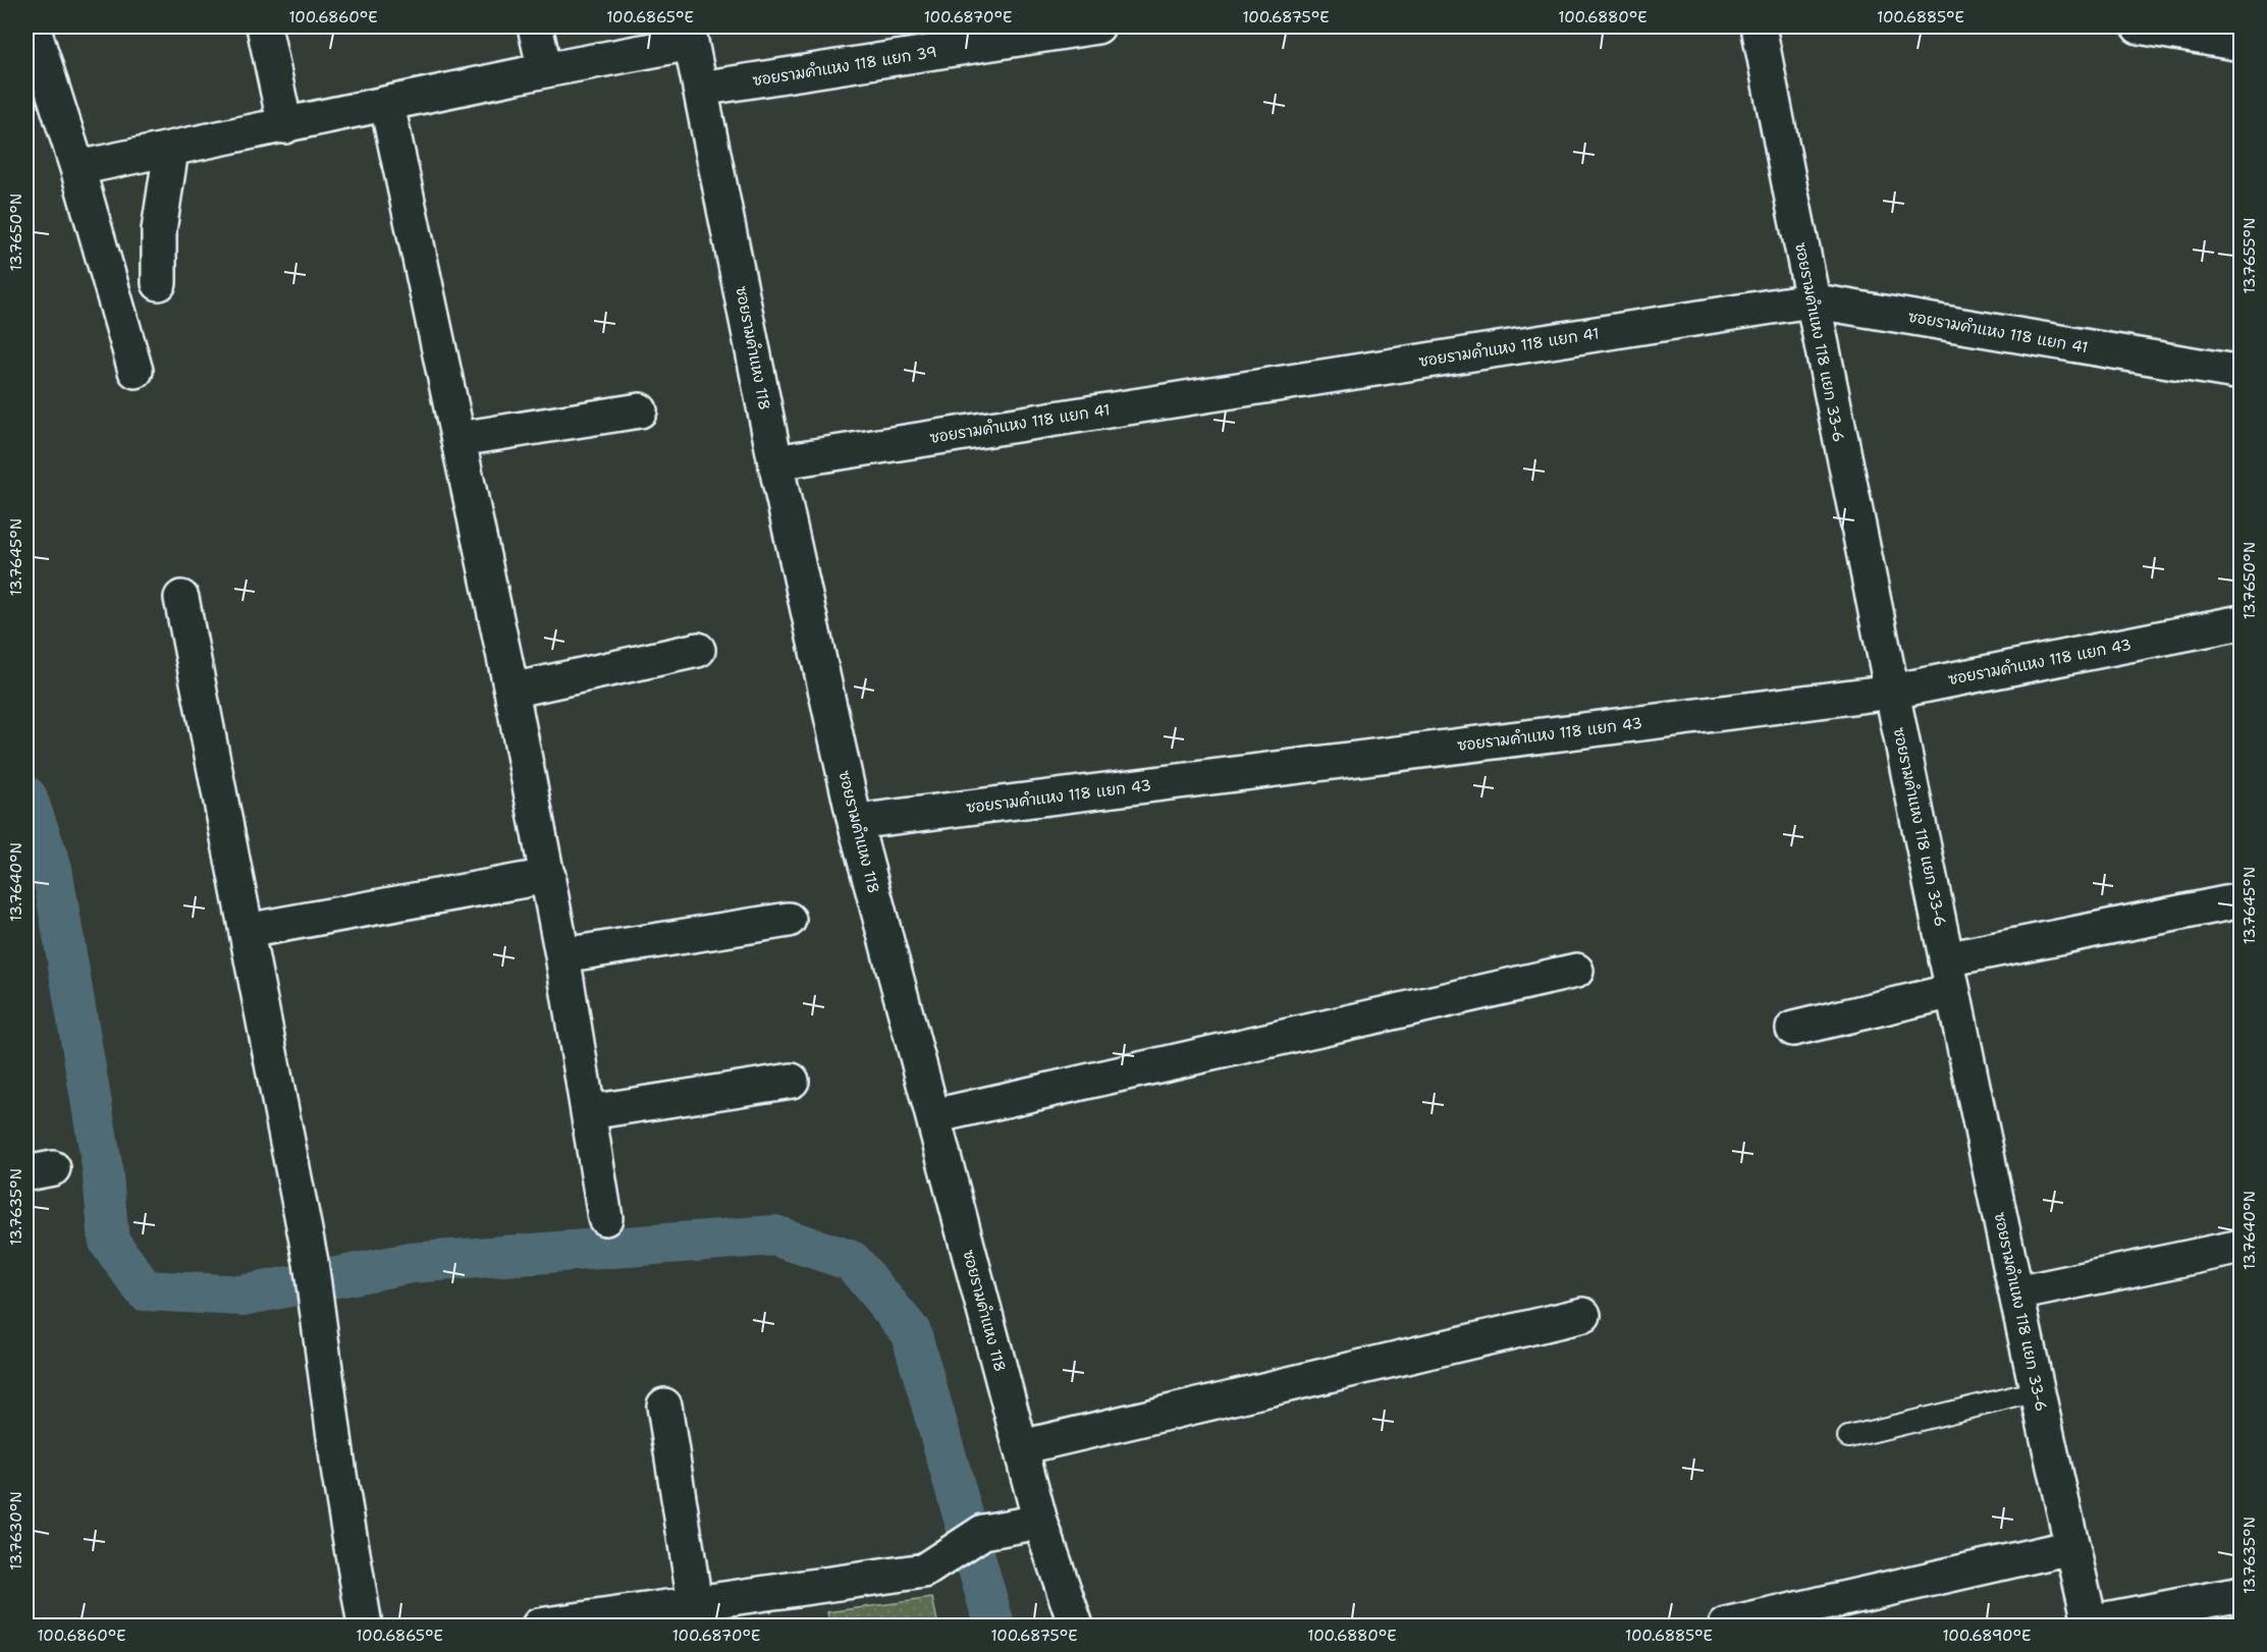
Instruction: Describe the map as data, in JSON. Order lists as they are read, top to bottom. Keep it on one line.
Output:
{"streets":{"street":["ซอยรามคำแหง 118 แยก 39","ซอยรามคำแหง 118 แยก 41","ซอยรามคำแหง 118 แยก 33-6","ซอยรามคำแหง 118","ซอยรามคำแหง 118 แยก 43"]},"crossings":[["ซอยรามคำแหง 118 แยก 39","ซอยรามคำแหง 118"],["ซอยรามคำแหง 118 แยก 41","ซอยรามคำแหง 118 แยก 33-6"],["ซอยรามคำแหง 118 แยก 41","ซอยรามคำแหง 118"],["ซอยรามคำแหง 118 แยก 33-6","ซอยรามคำแหง 118 แยก 43"],["ซอยรามคำแหง 118","ซอยรามคำแหง 118 แยก 43"]],"coordinates":["100.6860°E","100.6865°E","100.6870°E","100.6875°E","100.6880°E","100.6885°E","13.7650°N","13.7655°N","13.7645°N","13.7640°N","13.7635°N","13.7630°N","100.6890°E"]}
